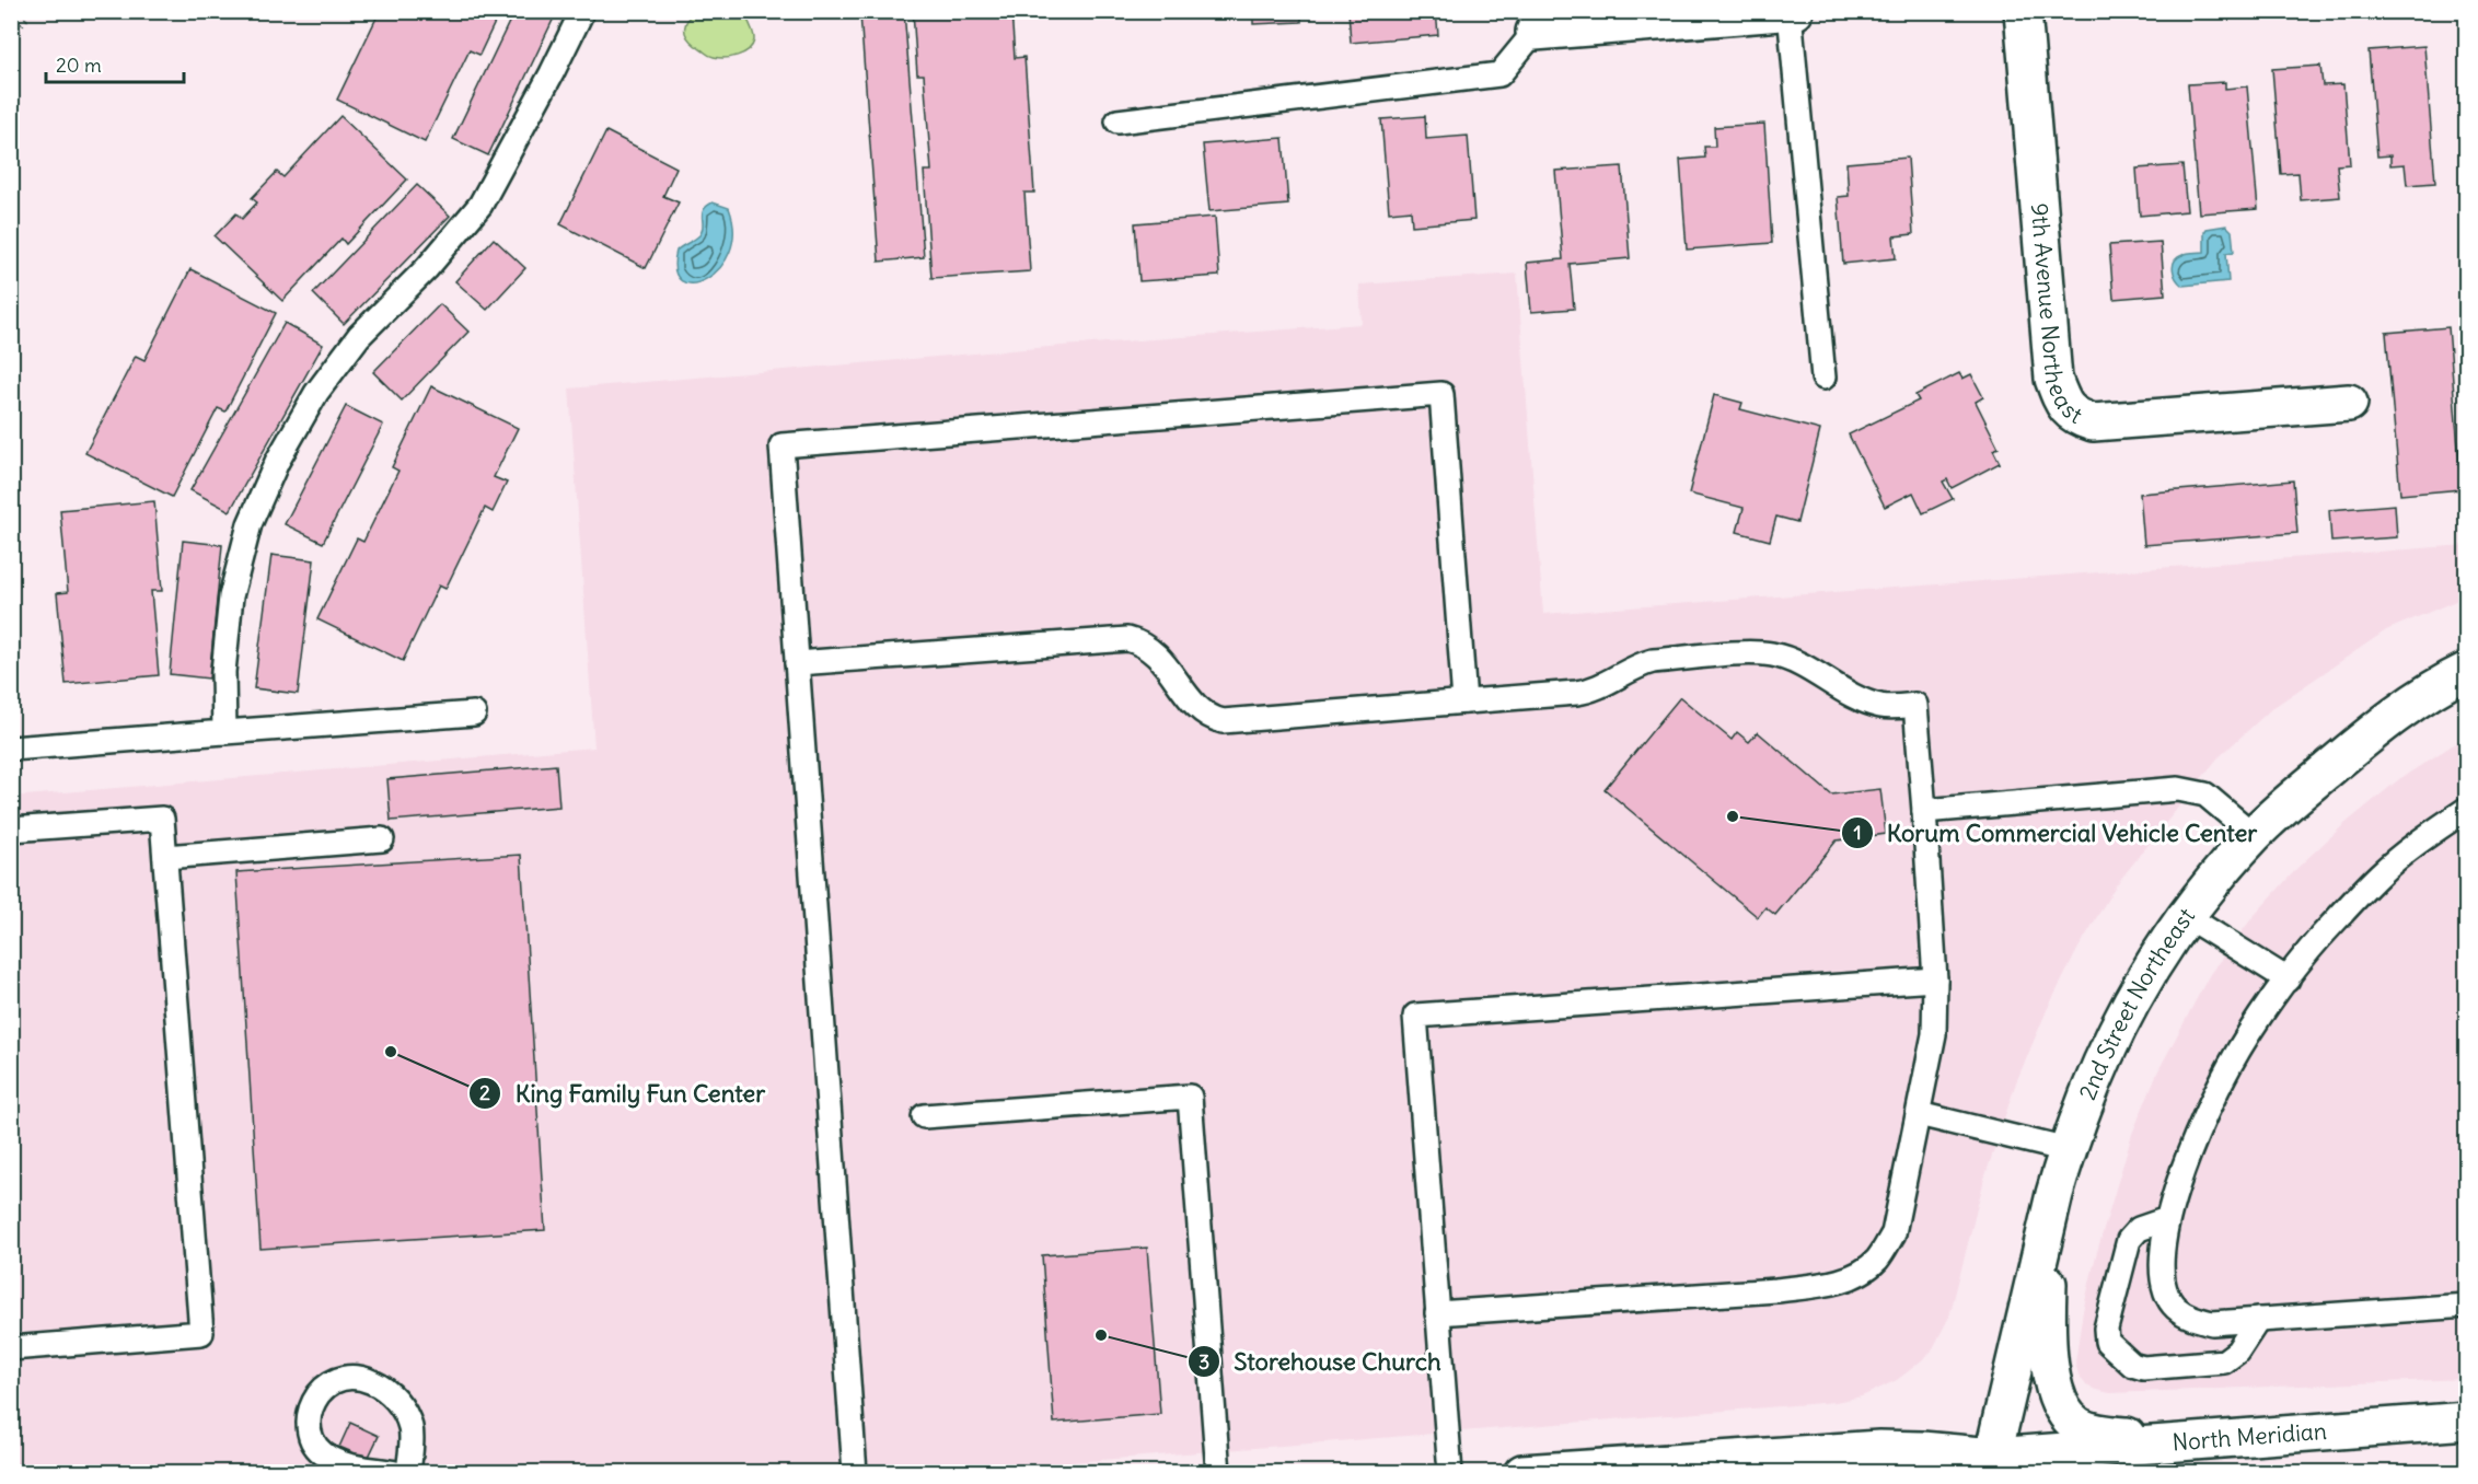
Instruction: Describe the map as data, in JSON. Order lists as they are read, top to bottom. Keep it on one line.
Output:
{"streets":{"main road":["9th Avenue Northeast","2nd Street Northeast","North Meridian"]},"crossings":[["2nd Street Northeast","North Meridian"]],"places":["Korum Commercial Vehicle Center","King Family Fun Center","Storehouse Church"],"scale_bar":"20 m"}
